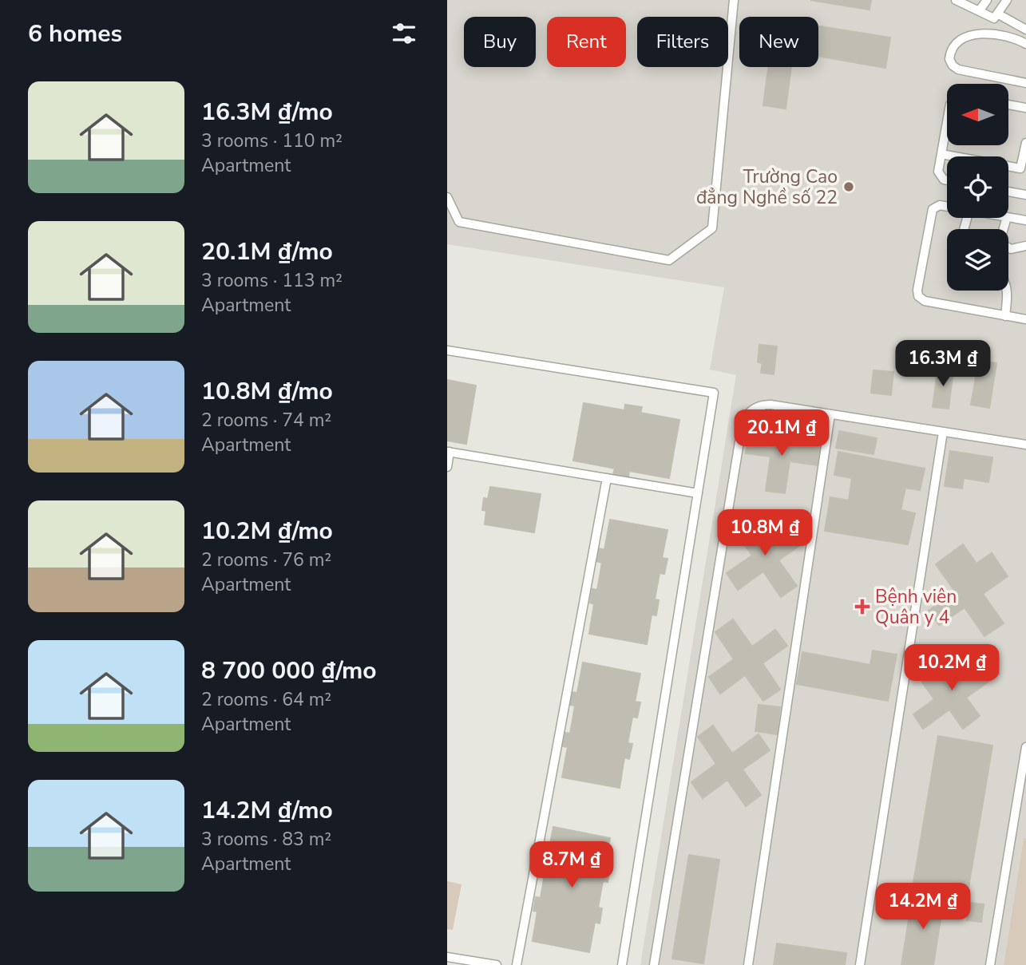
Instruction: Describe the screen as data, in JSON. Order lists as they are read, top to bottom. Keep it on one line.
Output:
{"places":{"other":["Trường Cao đẳng Nghề số 22"],"health":["Bệnh viên Quân y 4"]},"north":"left","page":{"heading":"6 homes","chip":["Buy","Rent","Filters","New"],"list":[{"name":"16.3M ₫/mo","note":"3 rooms · 110 m² · Apartment"},{"name":"20.1M ₫/mo","note":"3 rooms · 113 m² · Apartment"},{"name":"10.8M ₫/mo","note":"2 rooms · 74 m² · Apartment"},{"name":"10.2M ₫/mo","note":"2 rooms · 76 m² · Apartment"},{"name":"8 700 000 ₫/mo","note":"2 rooms · 64 m² · Apartment"},{"name":"14.2M ₫/mo","note":"3 rooms · 83 m² · Apartment"}],"price":["16.3M ₫","20.1M ₫","10.8M ₫","10.2M ₫","8.7M ₫","14.2M ₫"]}}
